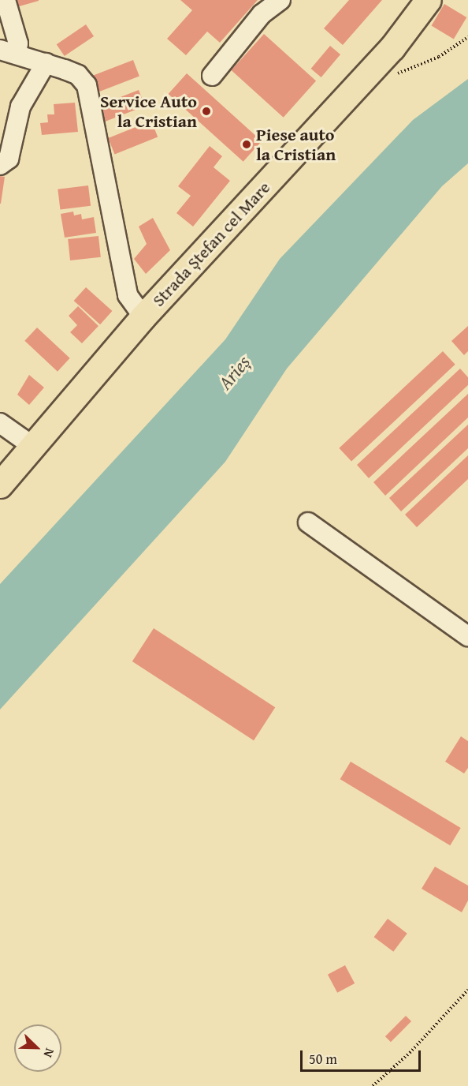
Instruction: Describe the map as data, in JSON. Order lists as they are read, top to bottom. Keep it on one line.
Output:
{"streets":{"main road":["Strada Ștefan cel Mare"]},"water":["Arieș"],"places":["Service Auto la Cristian","Piese auto la Cristian"],"scale_bar":"50 m","north":"bottom right"}
